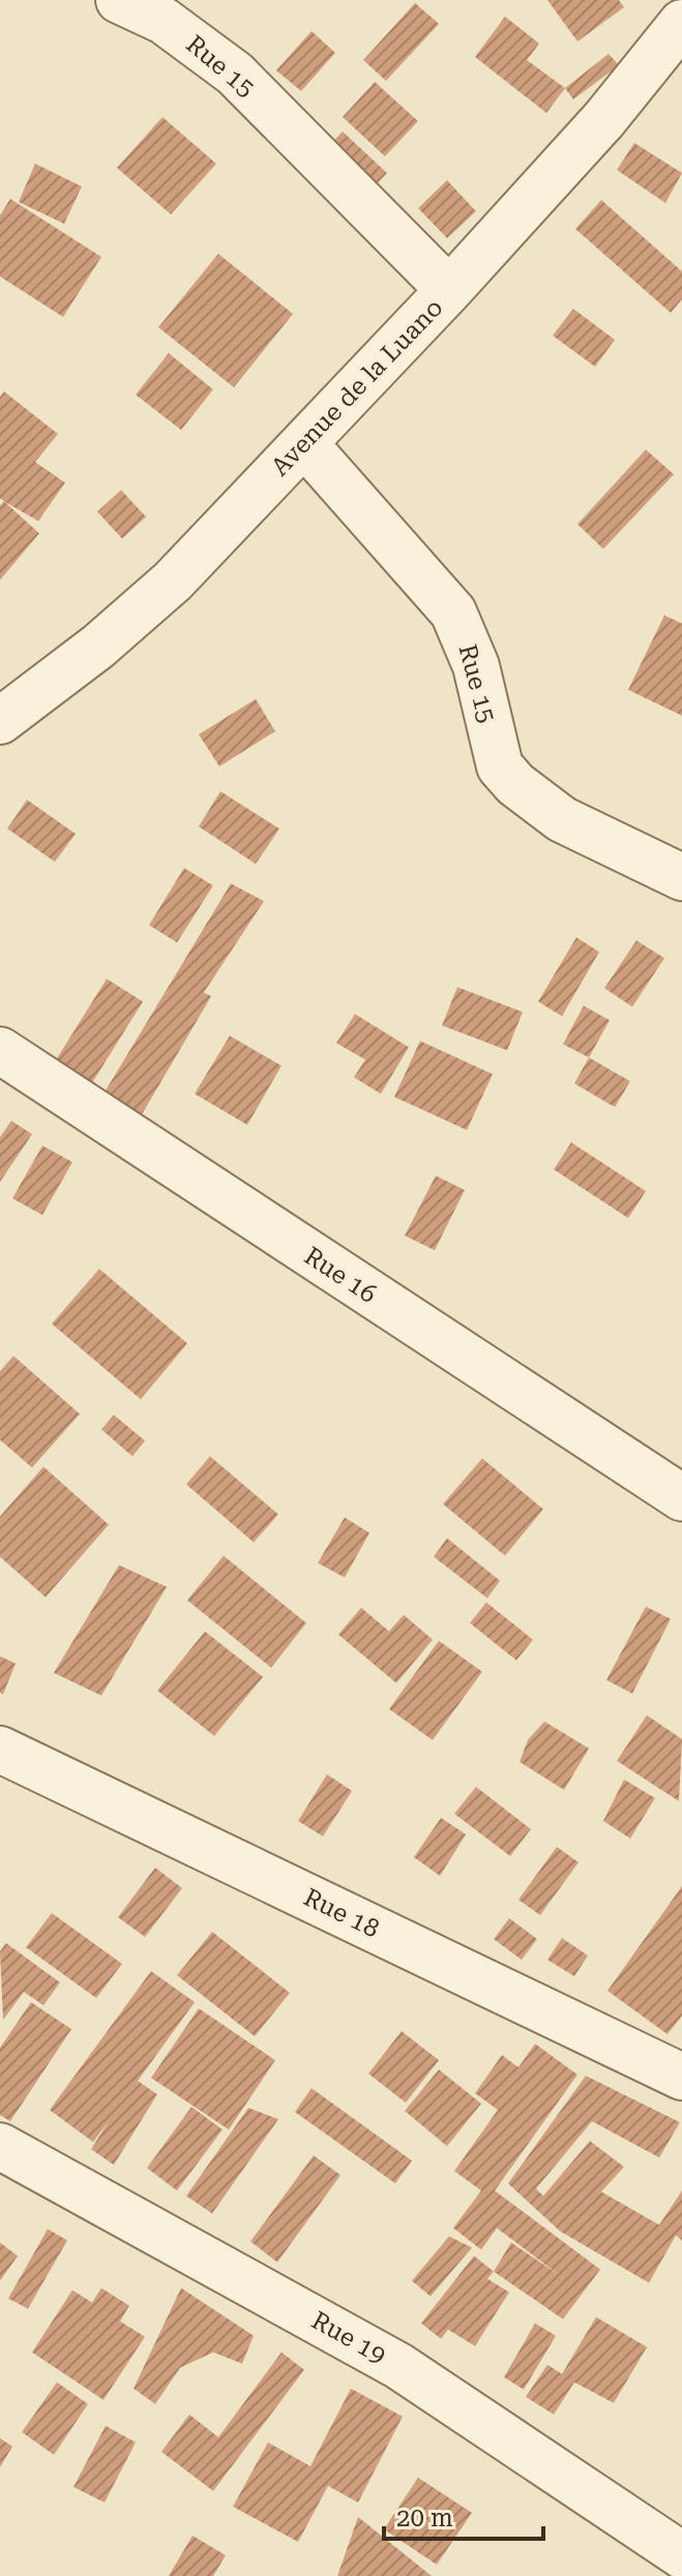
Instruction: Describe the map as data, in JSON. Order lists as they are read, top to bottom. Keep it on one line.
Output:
{"streets":{"street":["Rue 15","Avenue de la Luano","Rue 16","Rue 18","Rue 19"]},"crossings":[["Rue 15","Avenue de la Luano"]],"scale_bar":"20 m"}
